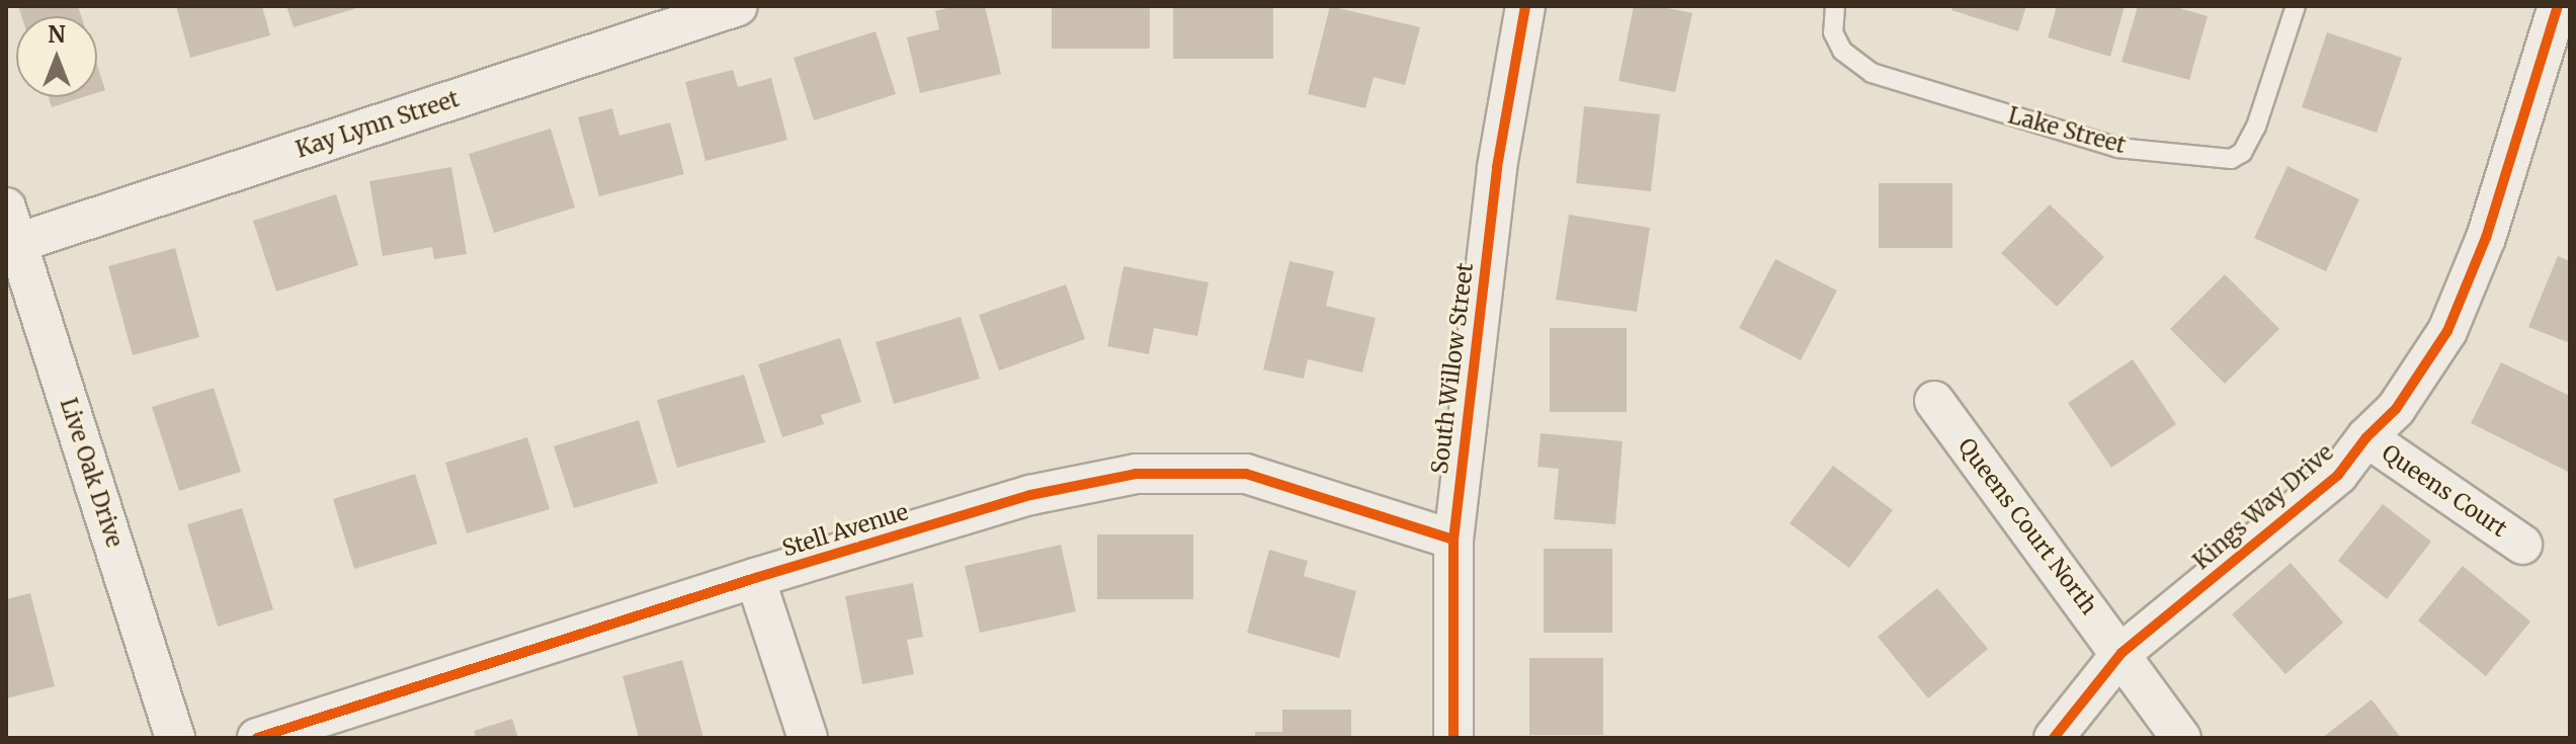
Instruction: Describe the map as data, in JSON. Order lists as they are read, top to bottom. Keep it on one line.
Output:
{"streets":{"street":["Kay Lynn Street","South Willow Street","Live Oak Drive","Queens Court","Kings Way Drive","Queens Court North","Stell Avenue"],"lane":["Lake Street"]},"crossings":[["Kay Lynn Street","Live Oak Drive"],["South Willow Street","Stell Avenue"],["Queens Court","Kings Way Drive"],["Kings Way Drive","Queens Court North"]],"north":"top"}
